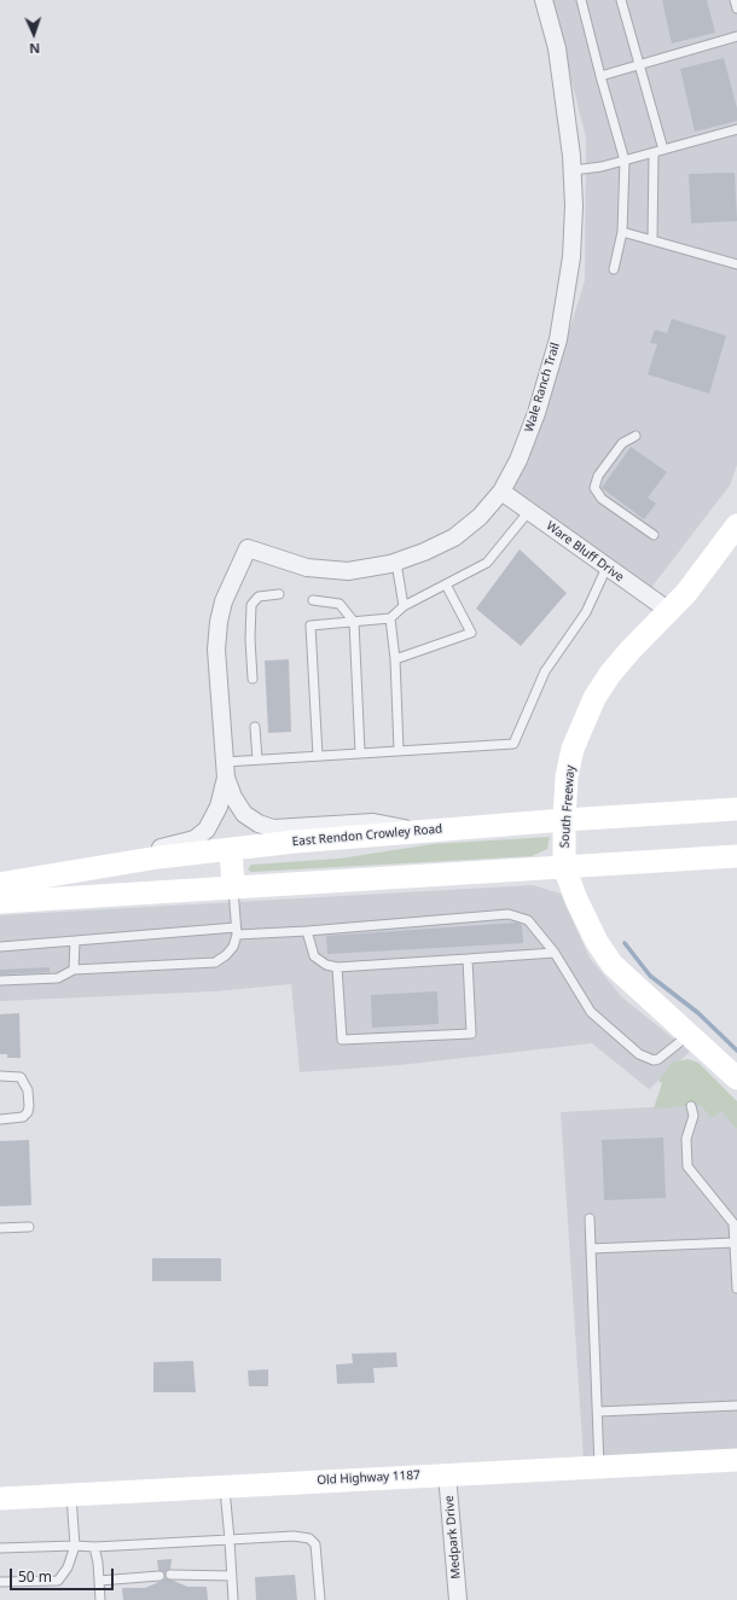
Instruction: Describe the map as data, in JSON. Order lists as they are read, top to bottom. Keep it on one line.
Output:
{"streets":{"main road":["South Freeway","East Rendon Crowley Road","Old Highway 1187"],"street":["Wale Ranch Trail","Ware Bluff Drive","Medpark Drive"]},"crossings":[["Wale Ranch Trail","Ware Bluff Drive"],["Ware Bluff Drive","South Freeway"],["South Freeway","East Rendon Crowley Road"],["Old Highway 1187","Medpark Drive"]],"scale_bar":"50 m","north":"bottom"}
